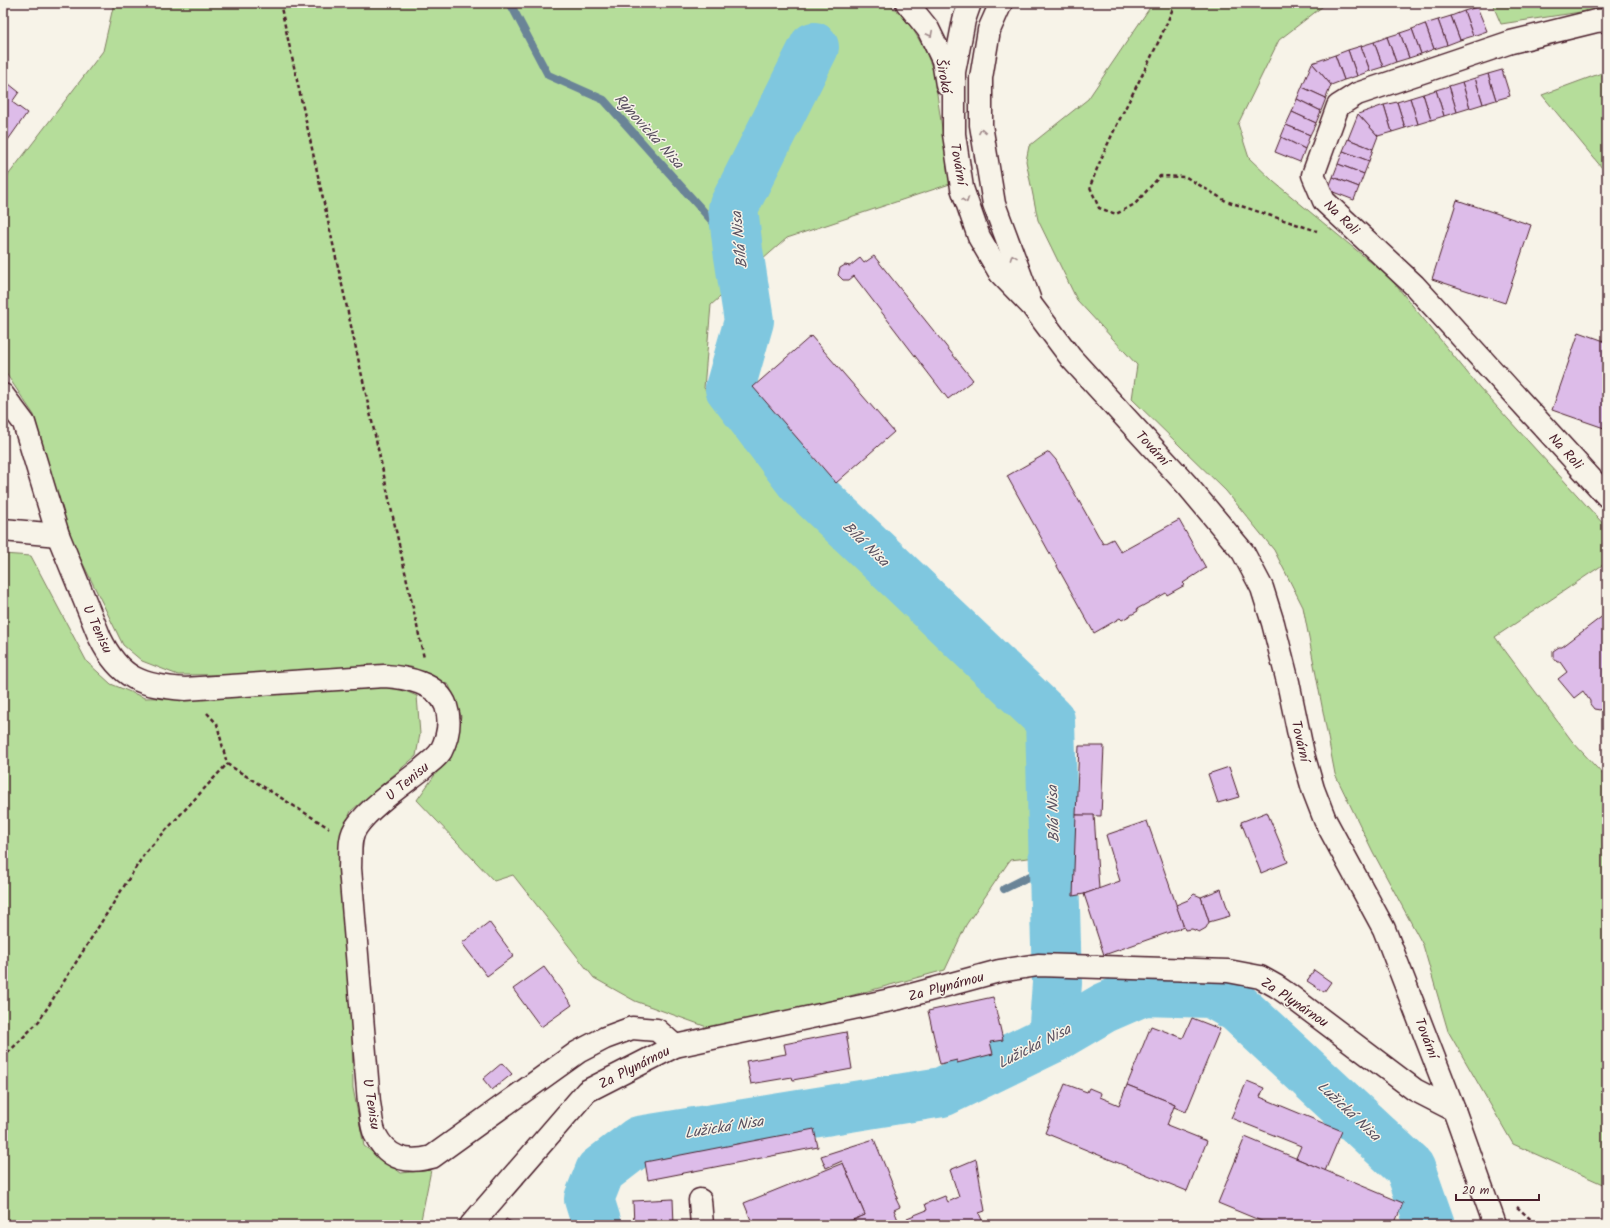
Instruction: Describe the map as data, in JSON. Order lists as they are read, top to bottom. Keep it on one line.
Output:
{"streets":{"street":["Široká","Tovární","Na Roli","U Tenisu","Za Plynárnou"]},"crossings":[["Široká","Tovární"],["Tovární","Za Plynárnou"],["U Tenisu","Za Plynárnou"]],"one_way":["Široká"],"water":["Rýnovická Nisa","Bílá Nisa","Lužická Nisa"],"scale_bar":"20 m"}
